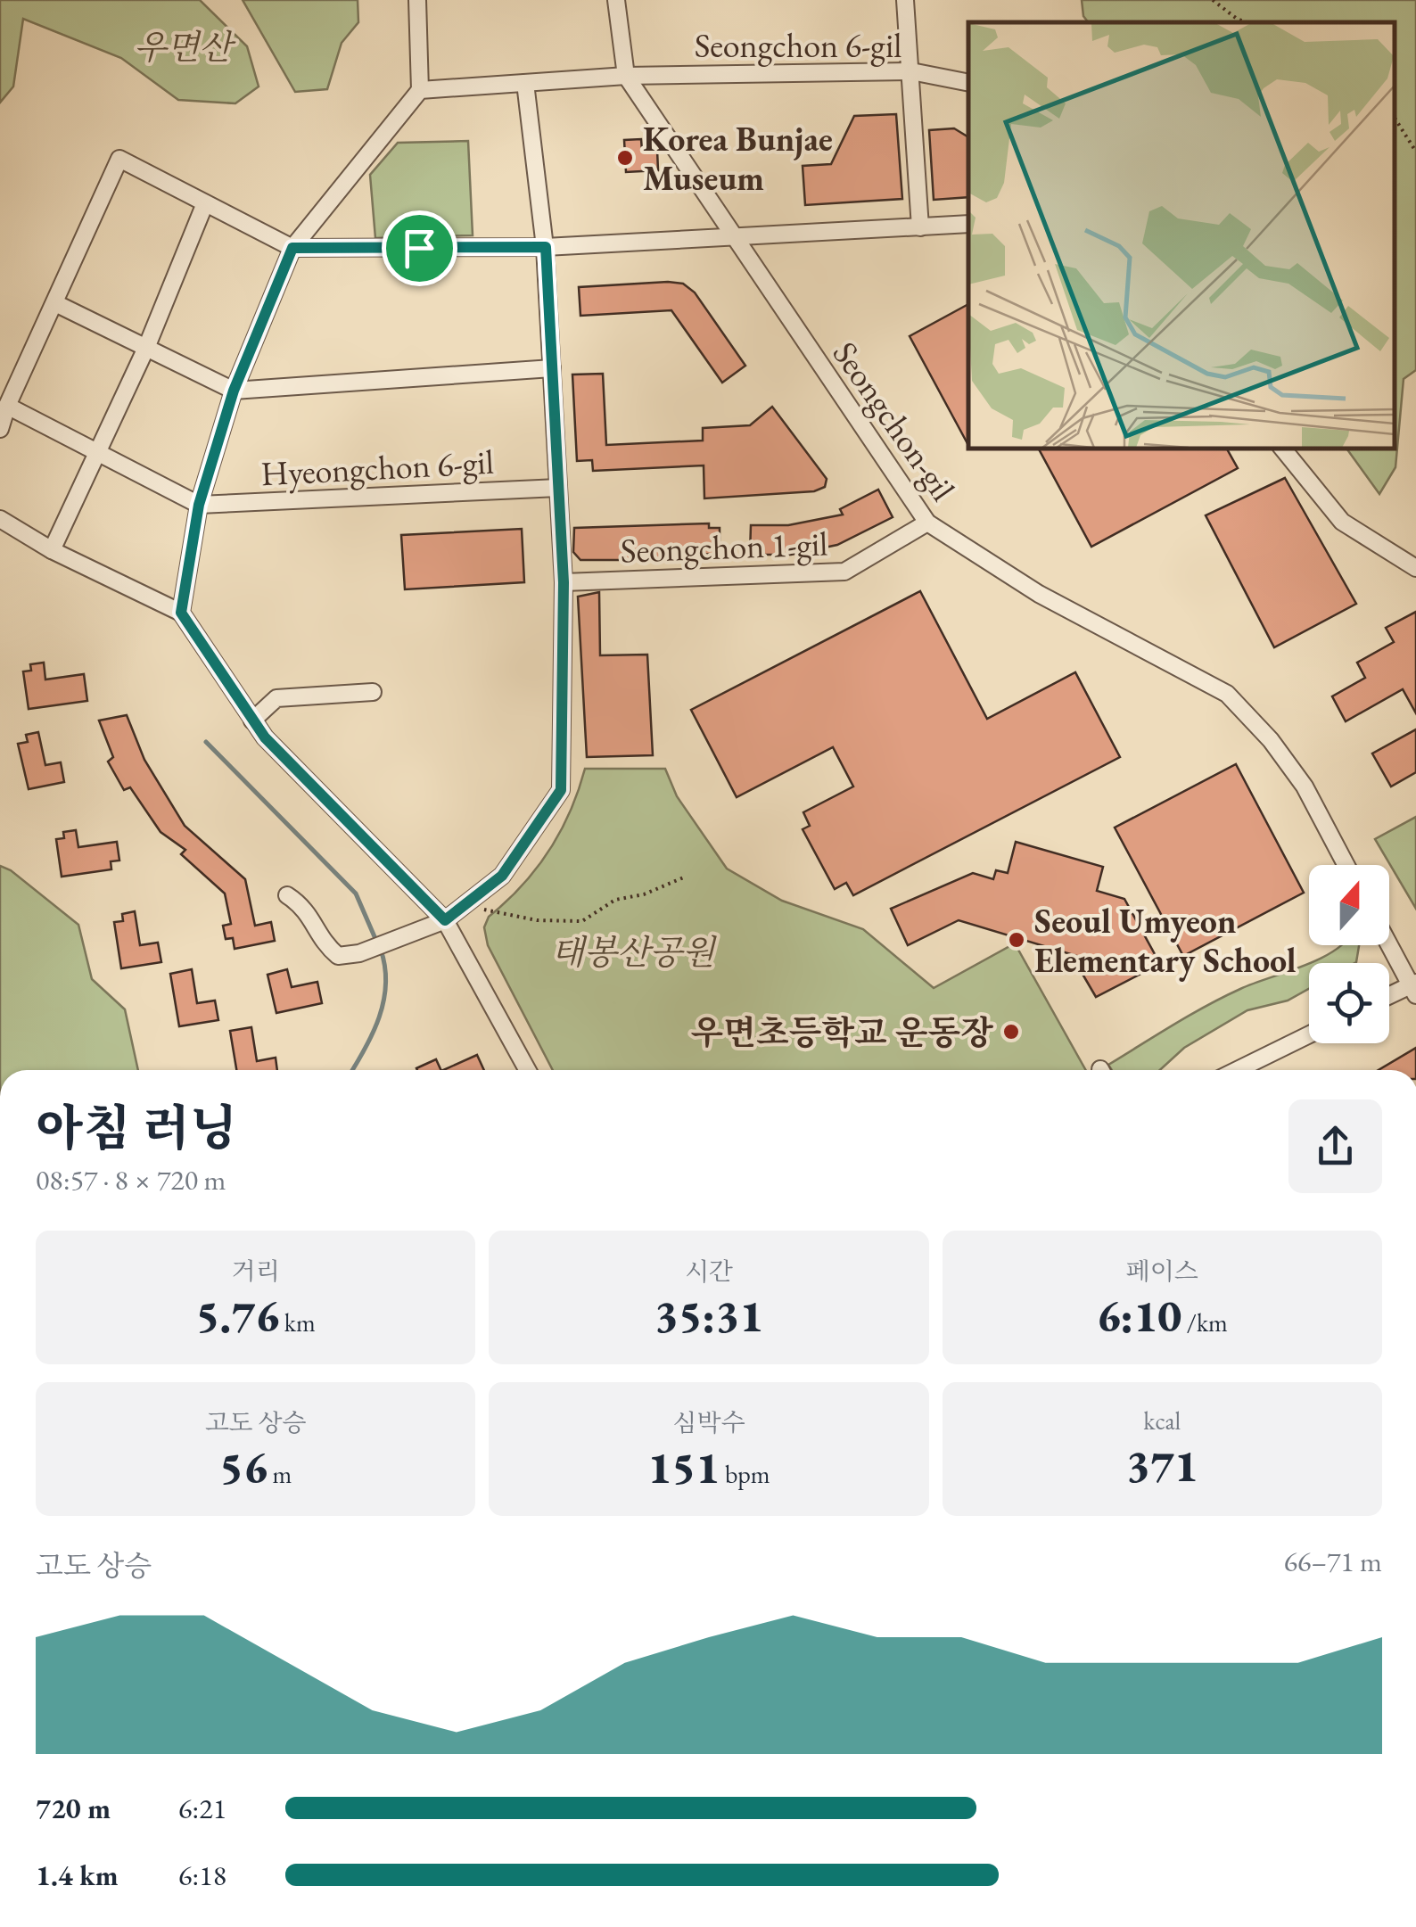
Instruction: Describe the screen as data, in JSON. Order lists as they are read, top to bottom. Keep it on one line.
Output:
{"streets":{"street":["Seongchon 6-gil","Seongchon-gil","Hyeongchon 6-gil","Seongchon 1-gil"]},"crossings":[["Seongchon 6-gil","Seongchon-gil"],["Seongchon-gil","Seongchon 1-gil"]],"parks":["우면산","태봉산공원"],"places":["Korea Bunjae Museum","Seoul Umyeon Elementary School","우면초등학교 운동장"],"north":"top","page":{"heading":["아침 러닝","08:57 · 8 × 720 m"],"stats":[["거리","5.76 km"],["시간","35:31"],["페이스","6:10 /km"],["고도 상승","56 m"],["심박수","151 bpm"],["kcal","371"]],"chart":["고도 상승","66–71 m"],"list":[{"name":"720 m","note":"6:21"},{"name":"1.4 km","note":"6:18"}]}}
